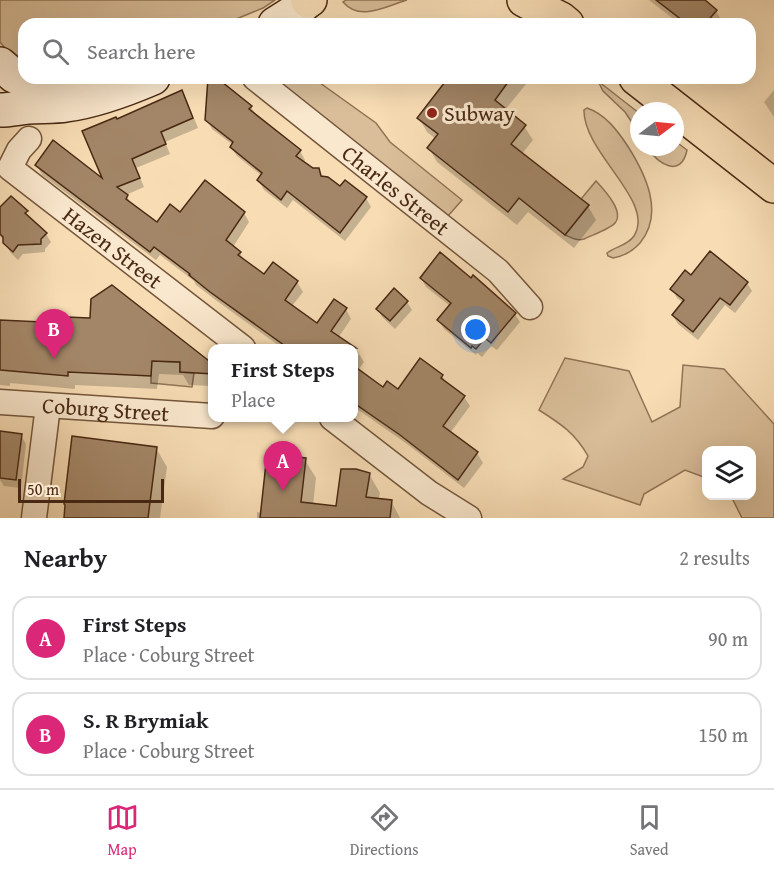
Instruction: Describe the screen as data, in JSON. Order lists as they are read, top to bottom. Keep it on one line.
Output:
{"streets":{"street":["Charles Street","Hazen Street","Coburg Street"]},"places":["Subway"],"scale_bar":"50 m","north":"right","page":{"search":"Search here","pins":["B","A"],"popup":["First Steps","Place"],"scale":"50 m","heading":["Nearby","2 results"],"list":[{"mark":"A","name":"First Steps","note":"Place · Coburg Street","value":"90 m"},{"mark":"B","name":"S. R Brymiak","note":"Place · Coburg Street","value":"150 m"}],"nav":["Map","Directions","Saved"]}}
